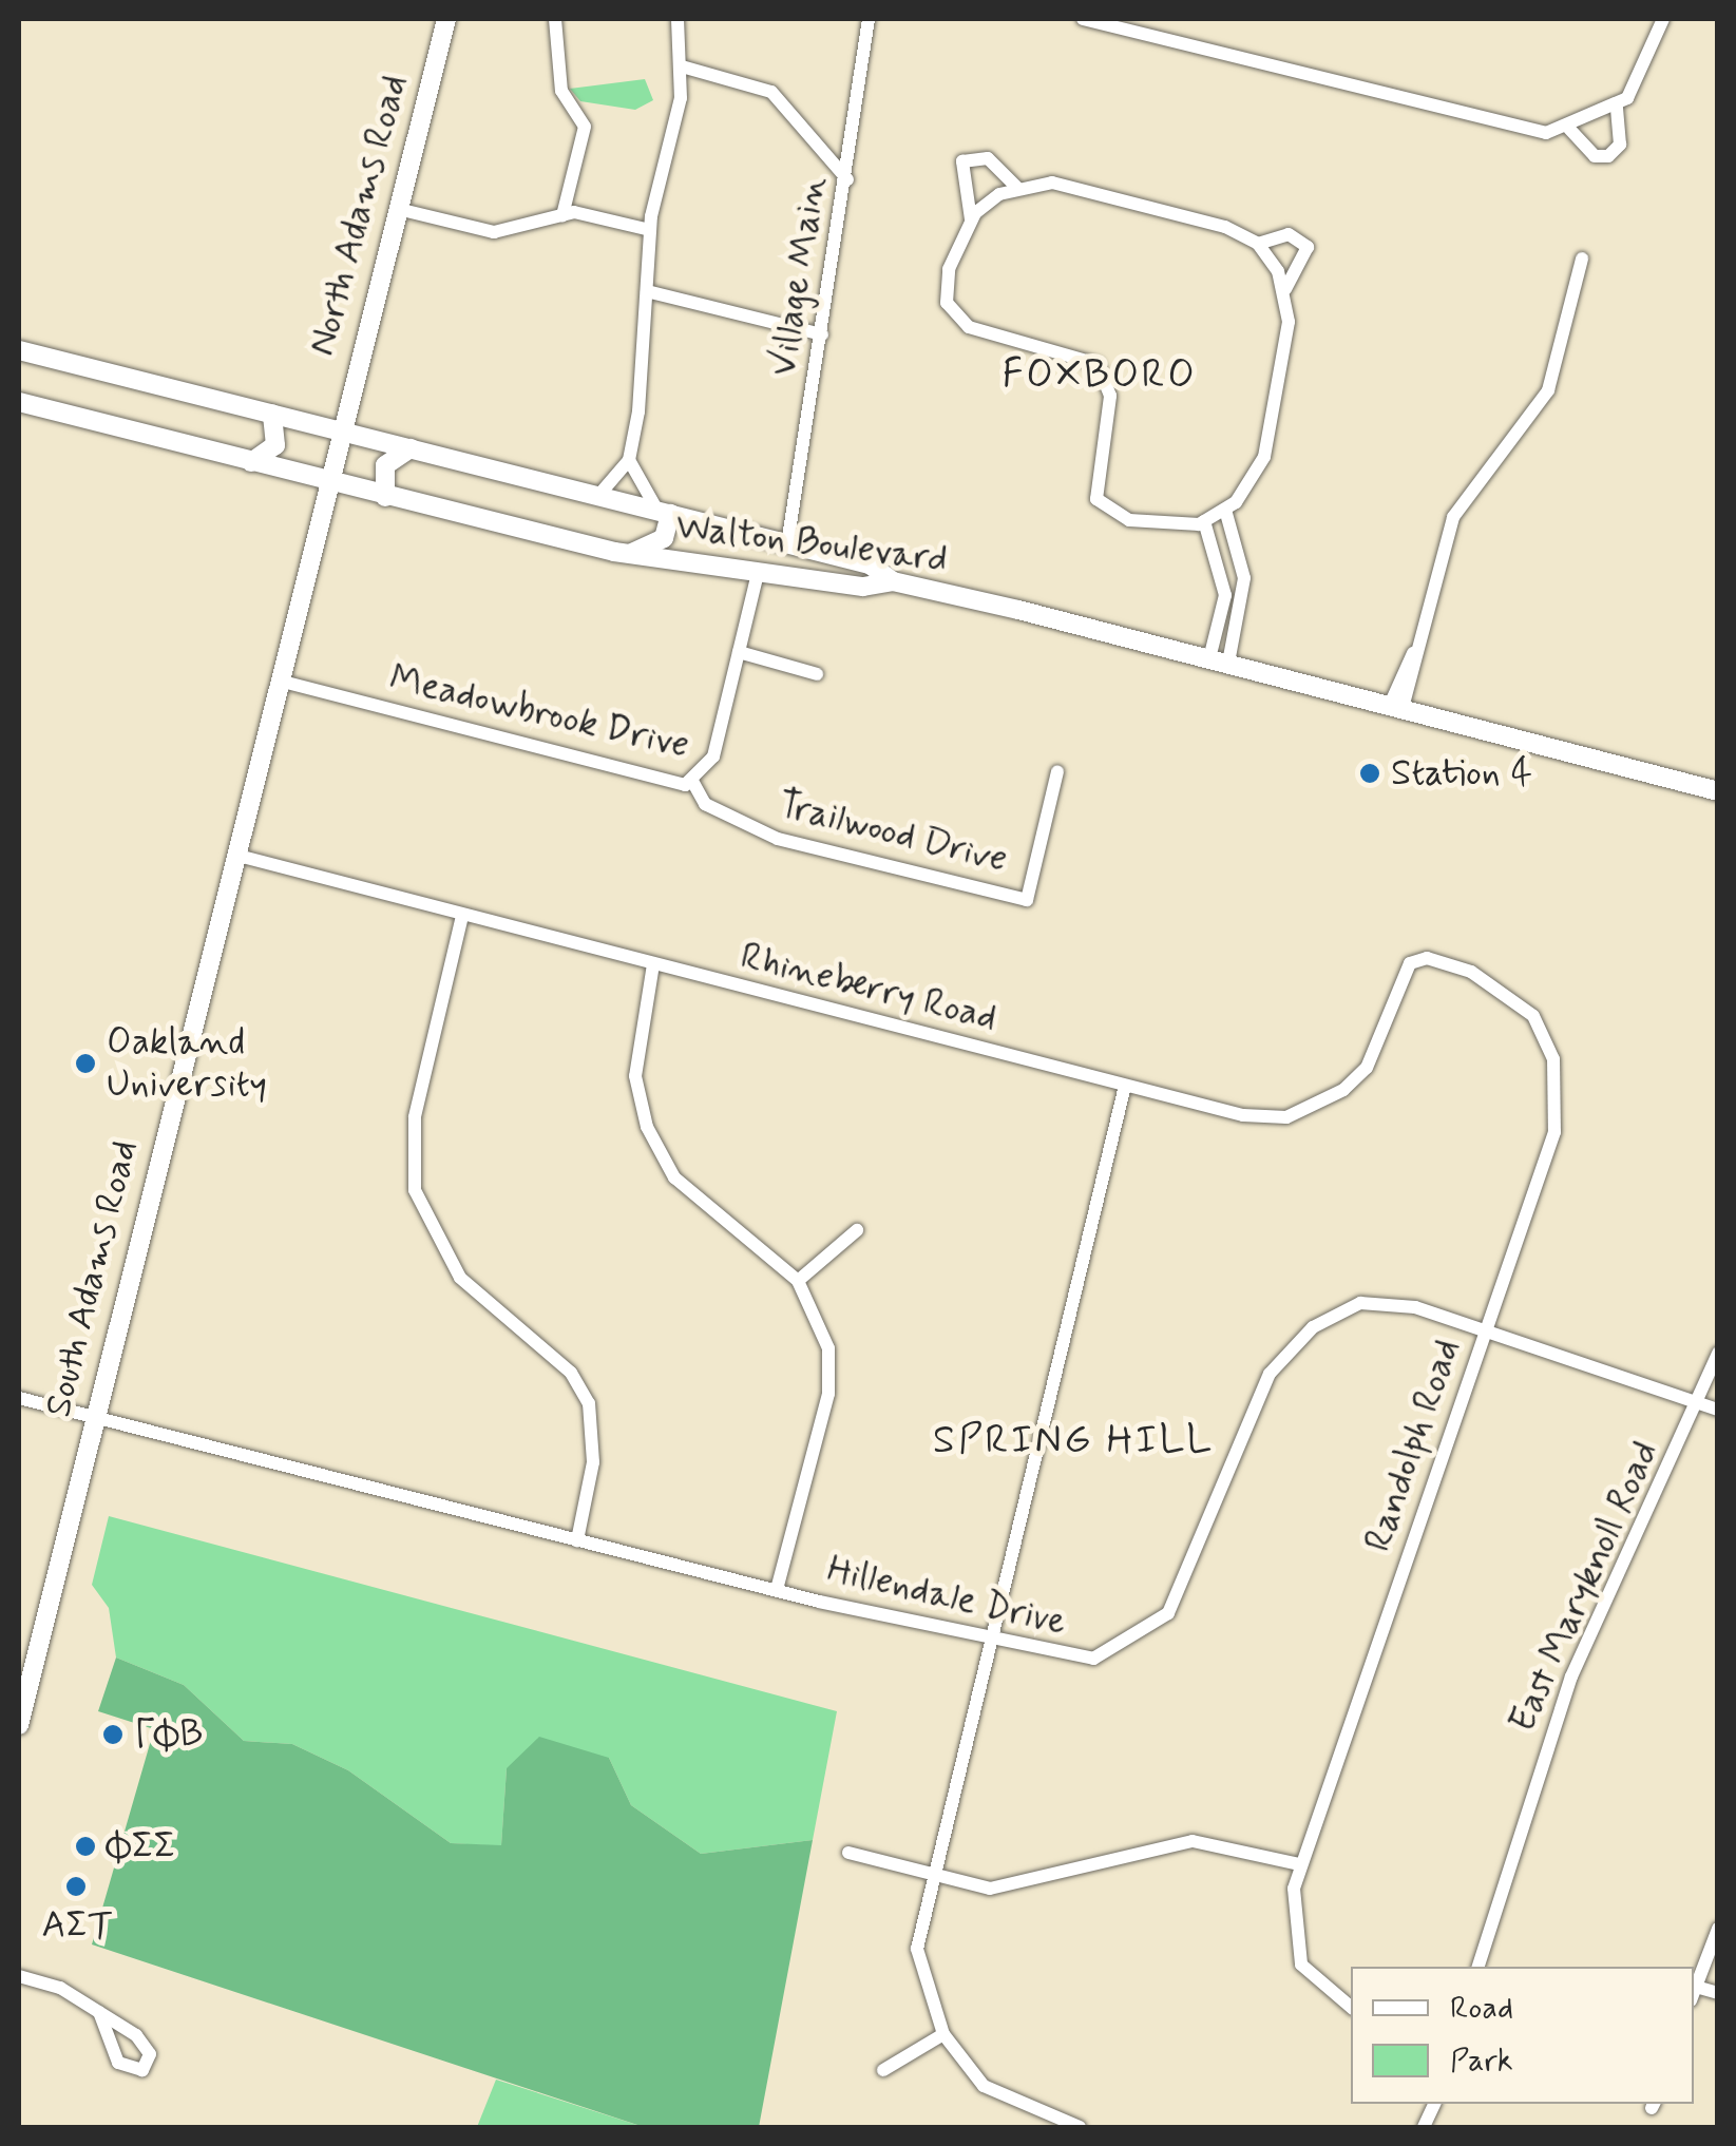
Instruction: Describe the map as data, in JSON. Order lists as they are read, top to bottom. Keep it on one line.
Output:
{"streets":{"main road":["North Adams Road","Walton Boulevard","South Adams Road"],"street":["Village Main","Meadowbrook Drive","Trailwood Drive","Rhineberry Road","Randolph Road","East Maryknoll Road","Hillendale Drive"]},"crossings":[["North Adams Road","Walton Boulevard"],["North Adams Road","South Adams Road"],["Walton Boulevard","Meadowbrook Drive"],["Walton Boulevard","South Adams Road"],["Meadowbrook Drive","Trailwood Drive"],["Meadowbrook Drive","South Adams Road"],["Rhineberry Road","South Adams Road"],["Rhineberry Road","Randolph Road"],["South Adams Road","Hillendale Drive"],["Randolph Road","Hillendale Drive"],["East Maryknoll Road","Hillendale Drive"]],"districts":["FOXBORO","SPRING HILL"],"places":["Station 4","Oakland University","ΓΦB","ΦΣΣ","AΣΤ"],"legend":["Road","Park"]}
